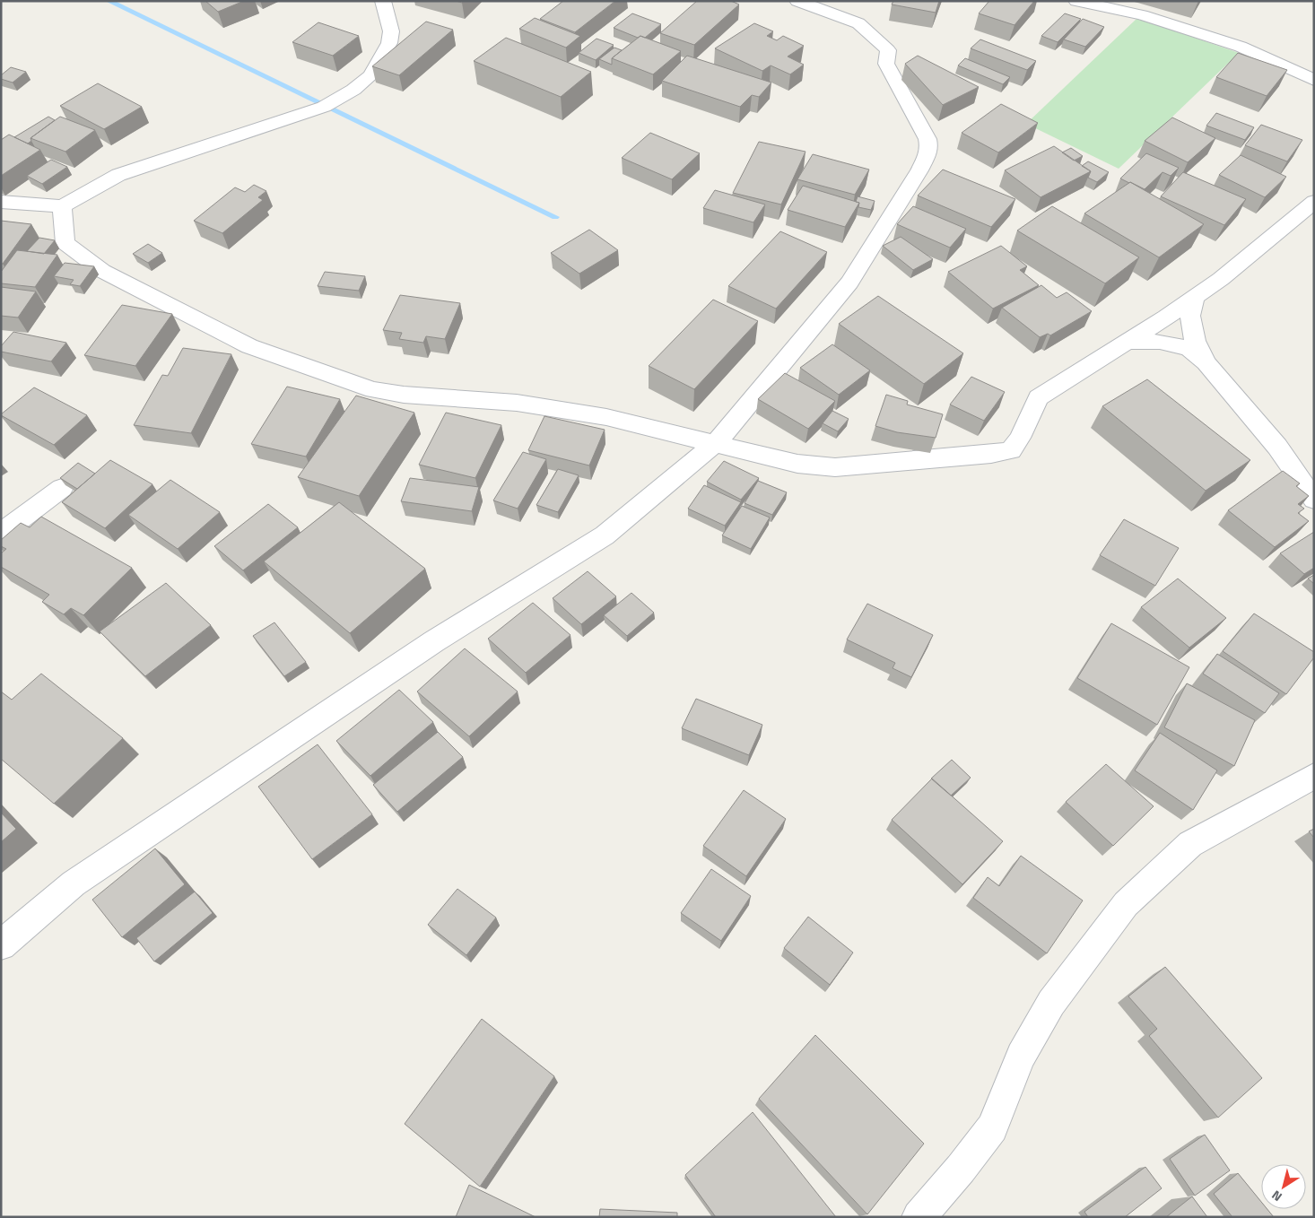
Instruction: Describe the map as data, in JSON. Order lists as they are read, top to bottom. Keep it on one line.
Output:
{"north":"bottom left"}
